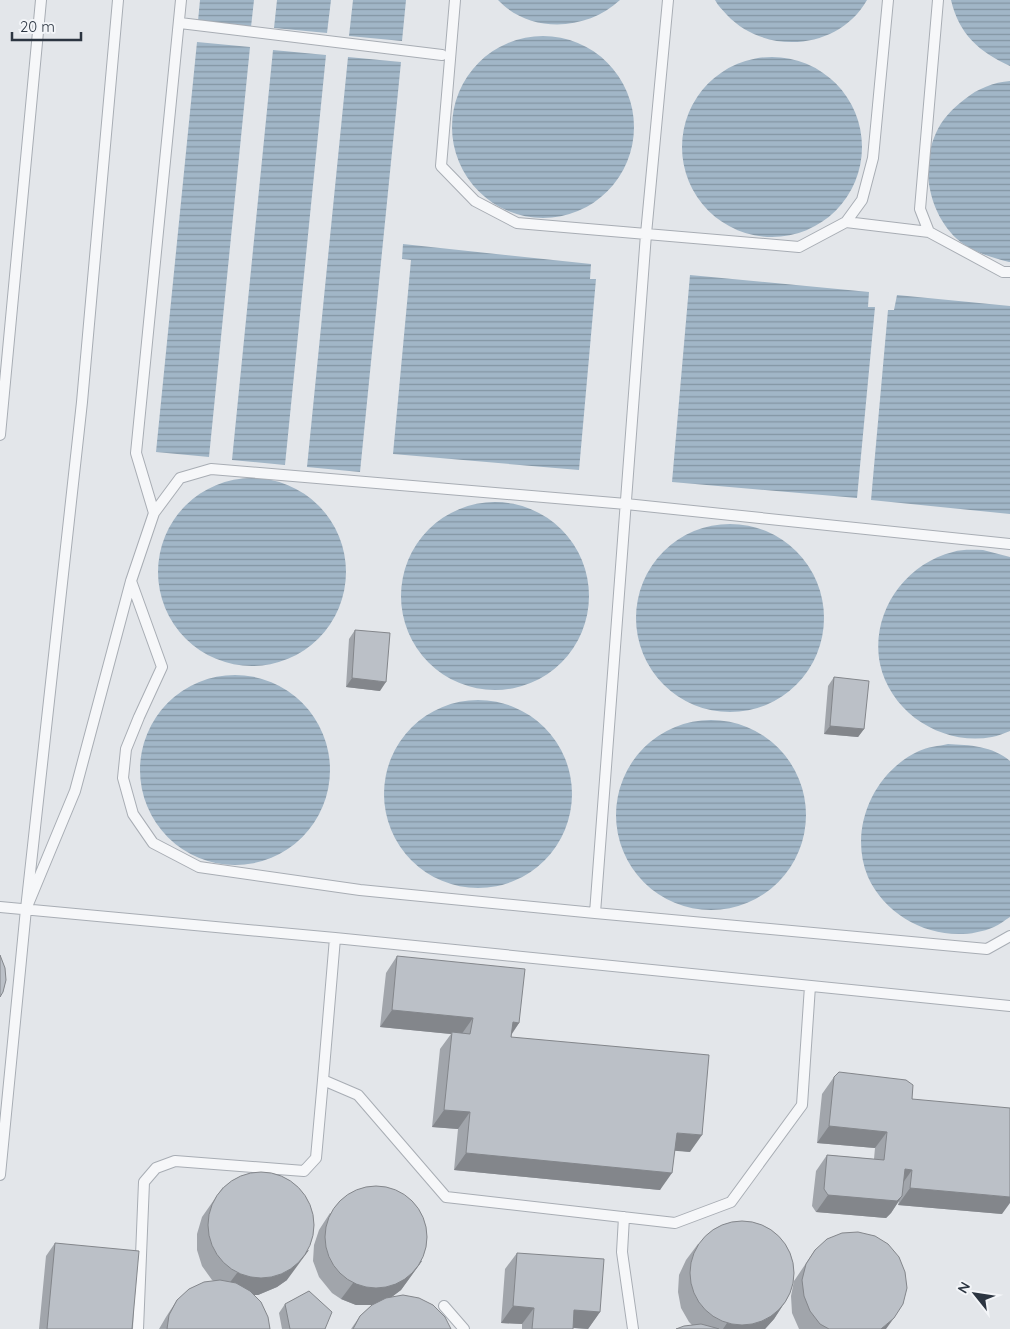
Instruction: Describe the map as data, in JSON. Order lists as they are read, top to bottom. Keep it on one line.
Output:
{"scale_bar":"20 m","north":"top left"}
